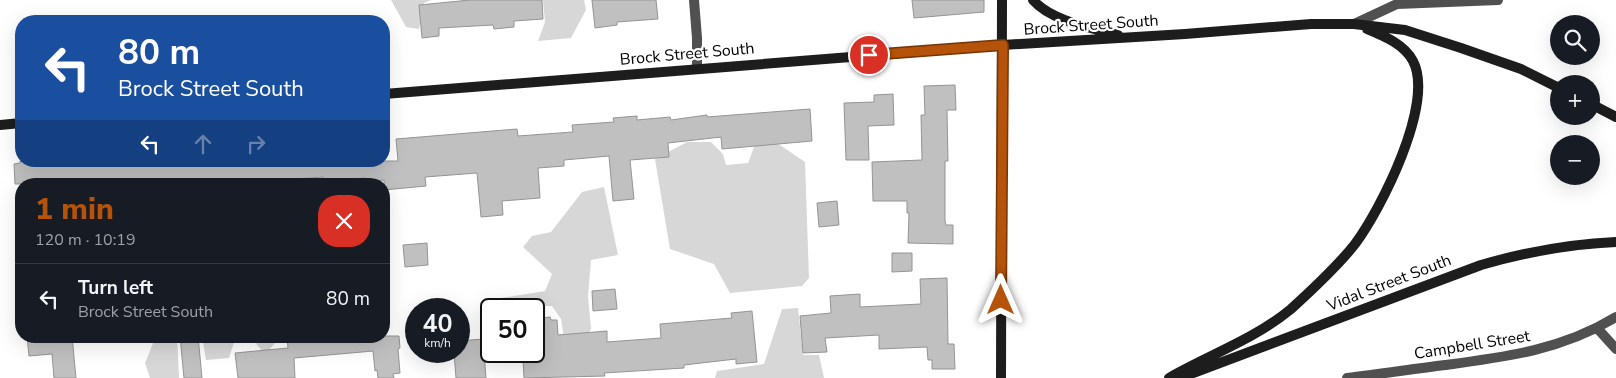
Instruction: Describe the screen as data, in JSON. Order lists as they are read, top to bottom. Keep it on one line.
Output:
{"streets":{"main road":["Brock Street South","Vidal Street South"],"street":["Campbell Street"]},"page":{"map_buttons":["+","−"],"turn":["80 m","Brock Street South"],"heading":["1 min","120 m · 10:19"],"list":[{"name":"Turn left","note":"Brock Street South","value":"80 m"}],"speed":"40 km/h","limit":"50"}}
